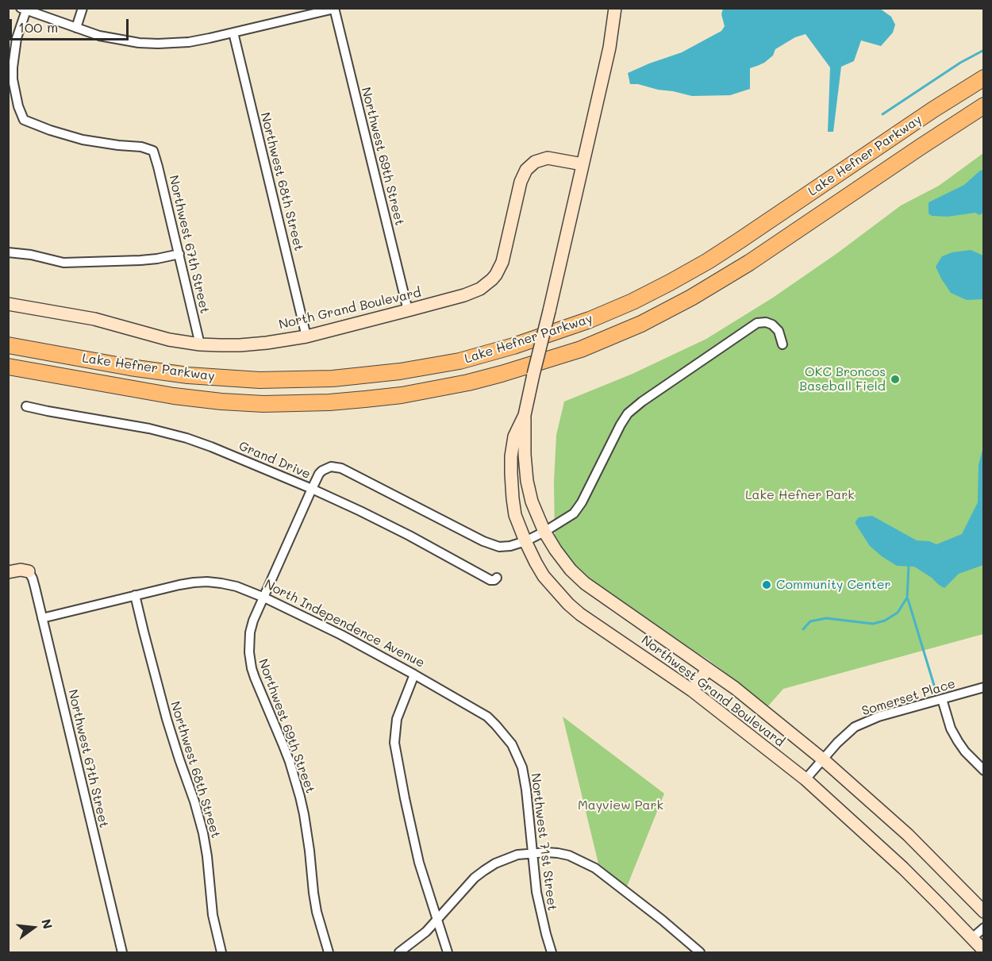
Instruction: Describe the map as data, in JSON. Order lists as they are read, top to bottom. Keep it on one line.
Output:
{"streets":{"highway":["Lake Hefner Parkway"],"street":["Northwest 69th Street","Northwest 68th Street","Northwest 67th Street","North Grand Boulevard","Grand Drive","North Independence Avenue","Northwest Grand Boulevard","Somerset Place","Northwest 71st Street"]},"crossings":[["Northwest 69th Street","North Grand Boulevard"],["Northwest 69th Street","Grand Drive"],["Northwest 69th Street","North Independence Avenue"],["Northwest 68th Street","North Grand Boulevard"],["Northwest 68th Street","North Independence Avenue"],["Northwest 67th Street","North Grand Boulevard"],["Northwest 67th Street","North Independence Avenue"],["North Grand Boulevard","Northwest Grand Boulevard"],["North Independence Avenue","Northwest 71st Street"],["Northwest Grand Boulevard","Somerset Place"]],"parks":["Lake Hefner Park","Mayview Park"],"places":["OKC Broncos Baseball Field","Community Center"],"scale_bar":"100 m","north":"right"}
